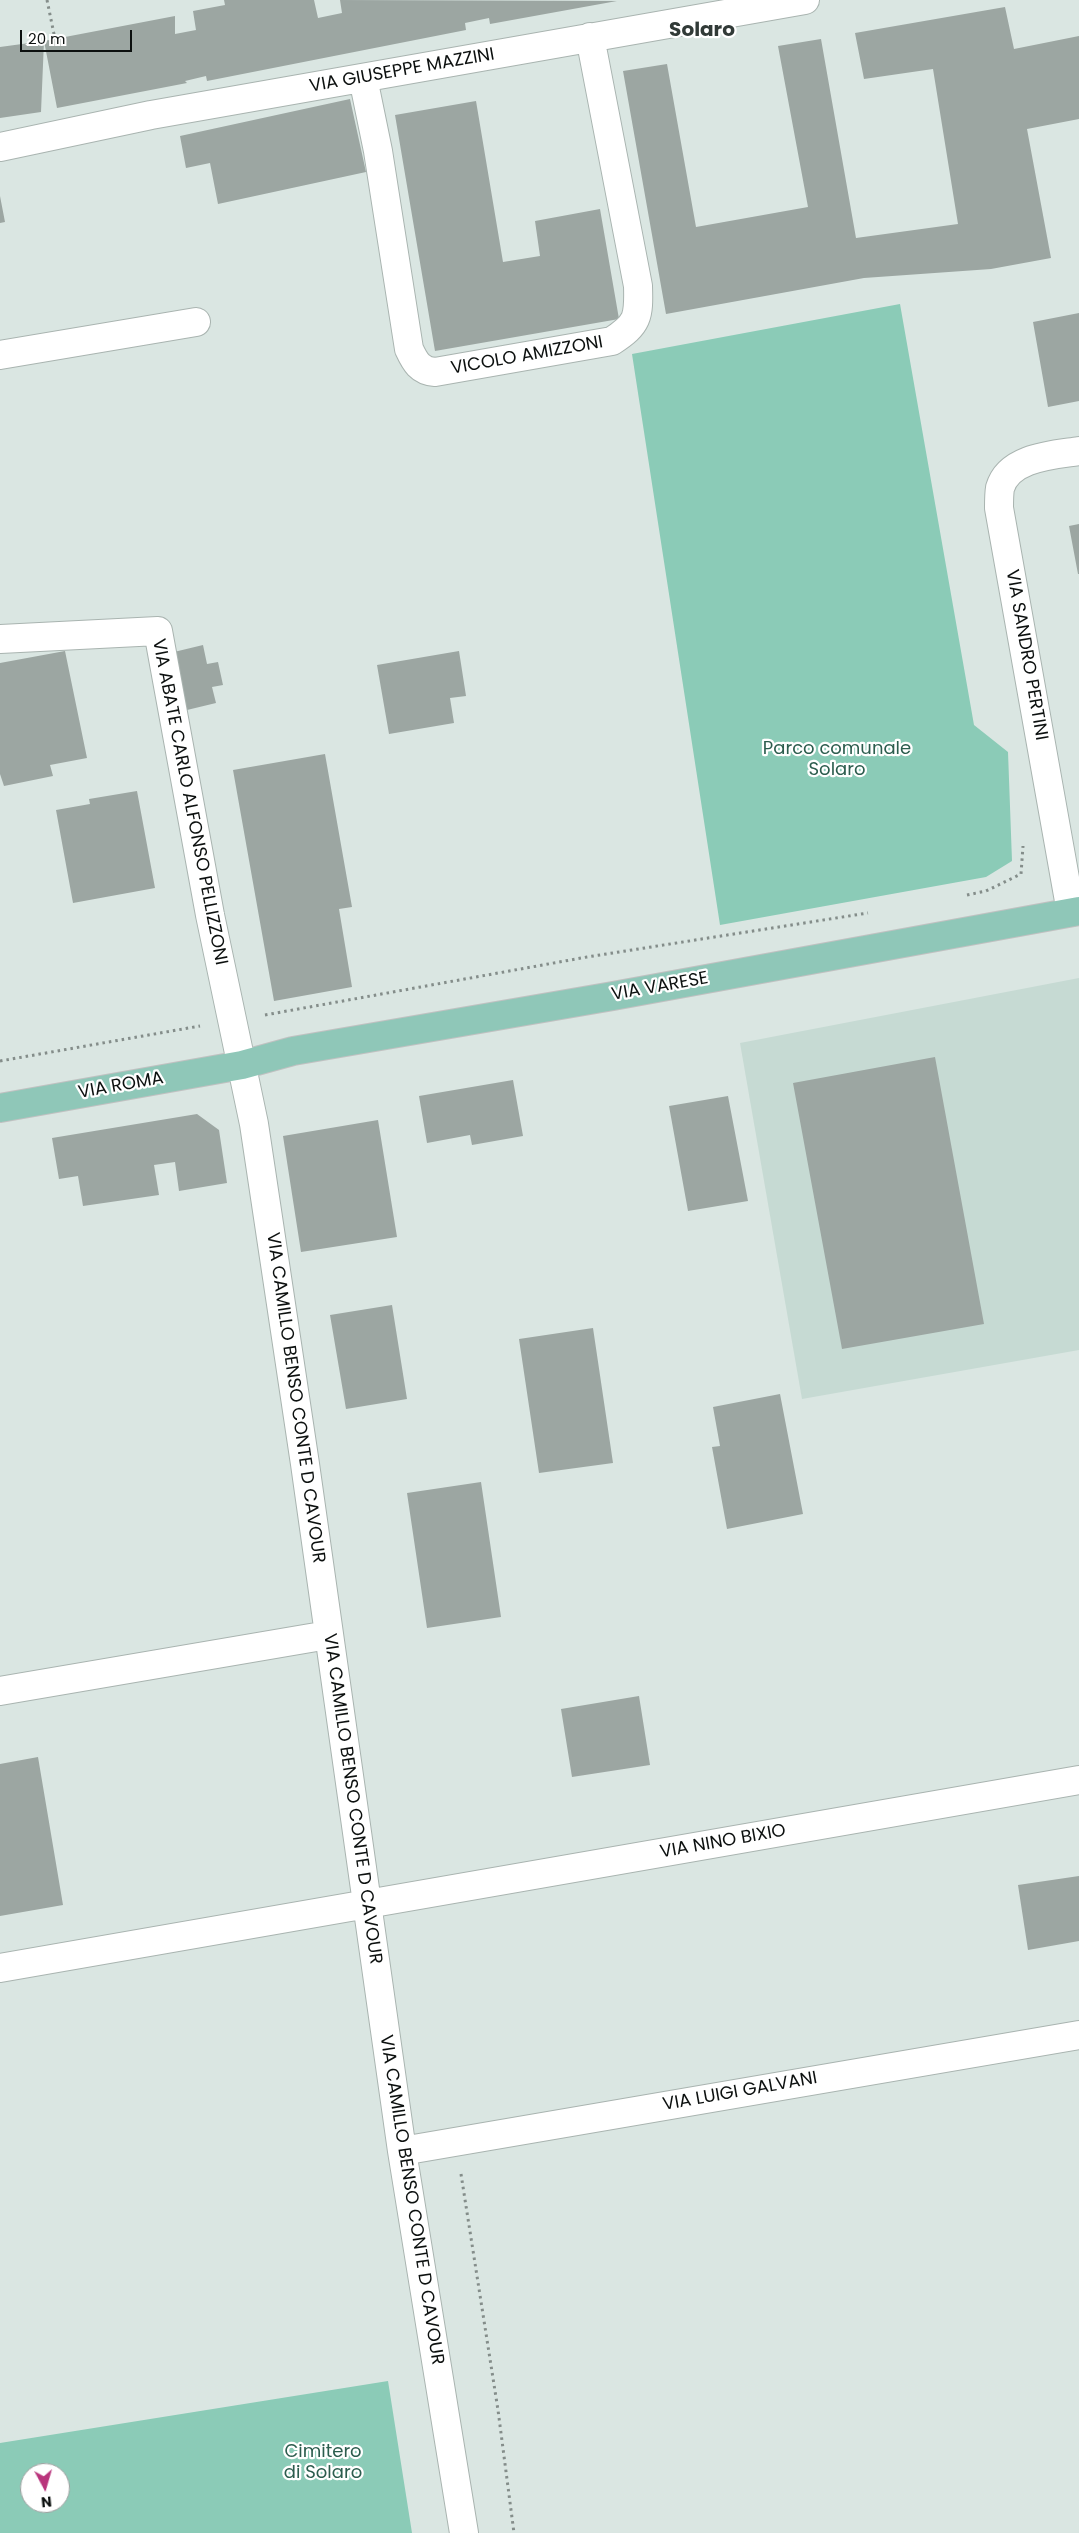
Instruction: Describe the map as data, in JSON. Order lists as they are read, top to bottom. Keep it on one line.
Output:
{"streets":{"main road":["VIA VARESE","VIA ROMA"],"street":["VIA GIUSEPPE MAZZINI","VICOLO AMIZZONI","VIA SANDRO PERTINI","VIA ABATE CARLO ALFONSO PELLIZZONI","VIA CAMILLO BENSO CONTE D CAVOUR","VIA NINO BIXIO","VIA LUIGI GALVANI"]},"crossings":[["VIA GIUSEPPE MAZZINI","VICOLO AMIZZONI"],["VIA SANDRO PERTINI","VIA VARESE"],["VIA ABATE CARLO ALFONSO PELLIZZONI","VIA VARESE"],["VIA ABATE CARLO ALFONSO PELLIZZONI","VIA ROMA"],["VIA ABATE CARLO ALFONSO PELLIZZONI","VIA CAMILLO BENSO CONTE D CAVOUR"],["VIA VARESE","VIA ROMA"],["VIA VARESE","VIA CAMILLO BENSO CONTE D CAVOUR"],["VIA ROMA","VIA CAMILLO BENSO CONTE D CAVOUR"],["VIA CAMILLO BENSO CONTE D CAVOUR","VIA NINO BIXIO"],["VIA CAMILLO BENSO CONTE D CAVOUR","VIA LUIGI GALVANI"]],"districts":["Solaro"],"parks":["Parco comunale Solaro","Cimitero di Solaro"],"scale_bar":"20 m","north":"bottom"}
